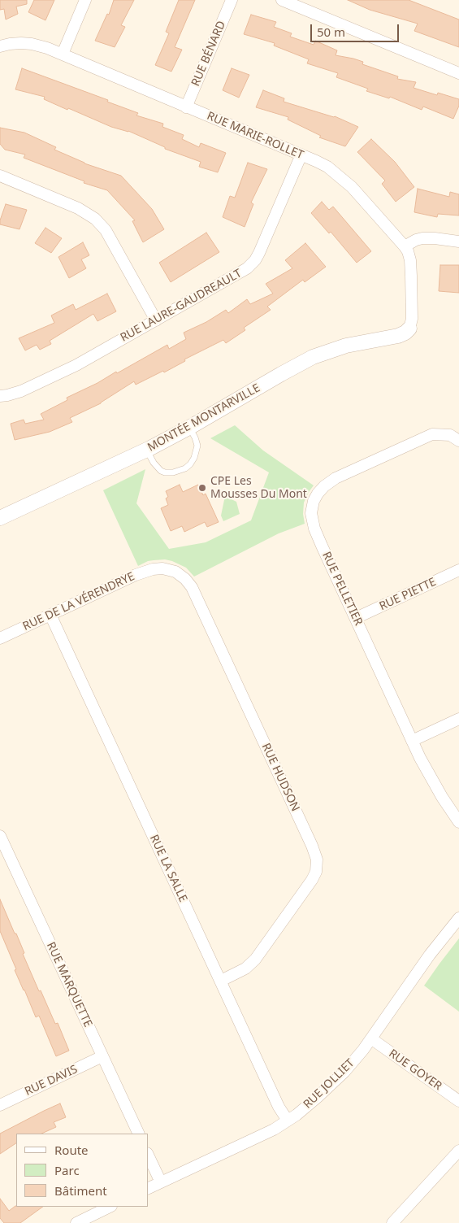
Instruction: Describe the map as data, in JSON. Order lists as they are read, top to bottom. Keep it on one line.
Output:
{"streets":{"street":["RUE BÉNARD","RUE MARIE-ROLLET","RUE LAURE-GAUDREAULT","MONTÉE MONTARVILLE","RUE PELLETIER","RUE PIETTE","RUE DE LA VÉRENDRYE","RUE HUDSON","RUE LA SALLE","RUE MARQUETTE","RUE GOYER","RUE DAVIS","RUE JOLLIET"]},"crossings":[["RUE BÉNARD","RUE MARIE-ROLLET"],["RUE MARIE-ROLLET","RUE LAURE-GAUDREAULT"],["RUE MARIE-ROLLET","MONTÉE MONTARVILLE"],["RUE PELLETIER","RUE PIETTE"],["RUE DE LA VÉRENDRYE","RUE HUDSON"],["RUE DE LA VÉRENDRYE","RUE LA SALLE"],["RUE HUDSON","RUE LA SALLE"],["RUE LA SALLE","RUE JOLLIET"],["RUE MARQUETTE","RUE DAVIS"],["RUE GOYER","RUE JOLLIET"]],"places":["CPE Les Mousses Du Mont"],"legend":["Route","Parc","Bâtiment"],"scale_bar":"50 m"}
